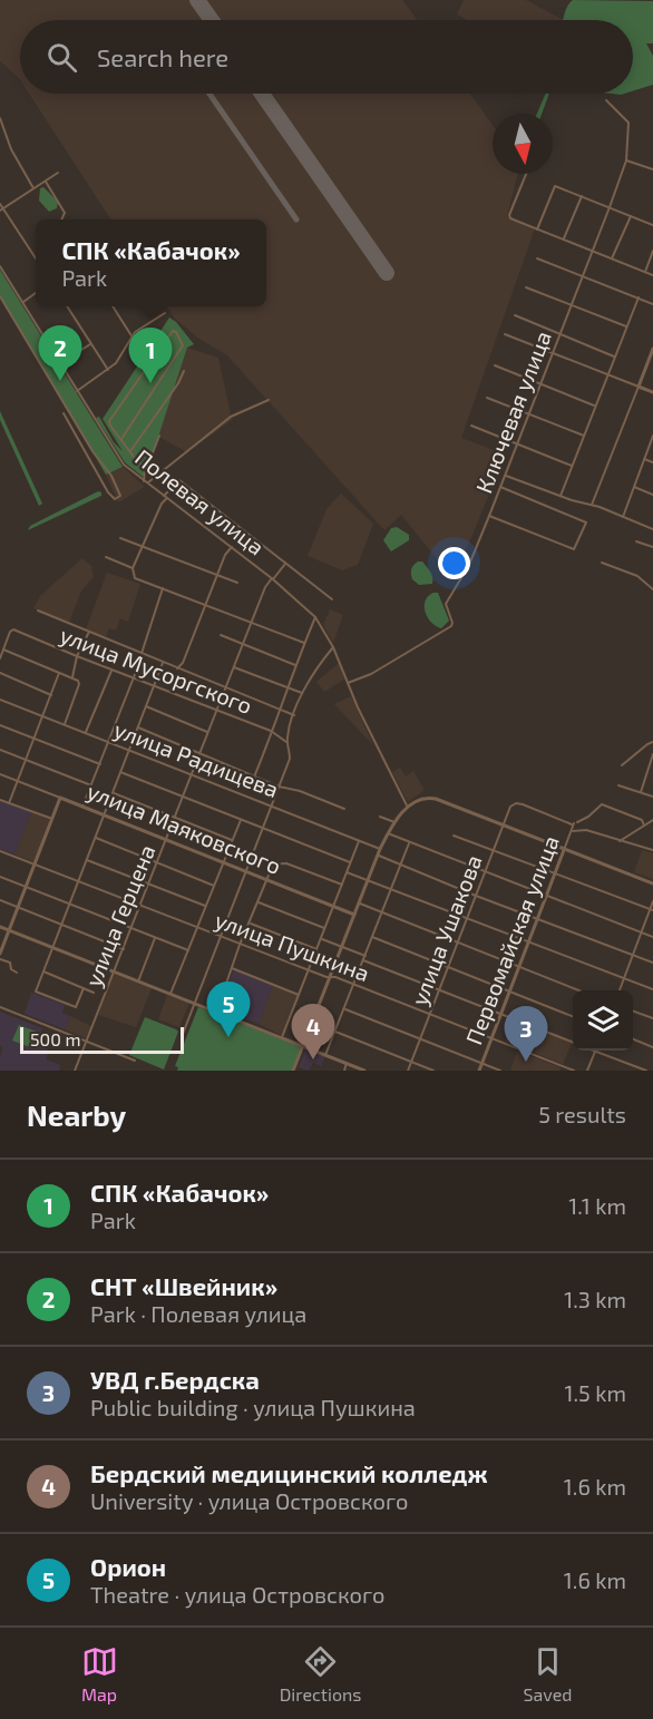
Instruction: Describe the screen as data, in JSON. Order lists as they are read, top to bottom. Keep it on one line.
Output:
{"streets":{"street":["Ключевая улица","Полевая улица","улица Мусоргского","улица Радищева","улица Маяковского","улица Герцена","улица Ушакова","Первомайская улица","улица Пушкина"]},"crossings":[["Ключевая улица","Полевая улица"],["Полевая улица","улица Герцена"],["улица Мусоргского","улица Герцена"],["улица Радищева","улица Герцена"],["улица Маяковского","улица Герцена"],["улица Герцена","улица Пушкина"],["улица Ушакова","Первомайская улица"],["улица Ушакова","улица Пушкина"],["Первомайская улица","улица Пушкина"]],"scale_bar":"500 m","north":"bottom","page":{"search":"Search here","popup":["СПК «Кабачок»","Park"],"pins":["2","1","5","4","3"],"scale":"500 m","heading":["Nearby","5 results"],"list":[{"mark":"1","name":"СПК «Кабачок»","note":"Park","value":"1.1 km"},{"mark":"2","name":"СНТ «Швейник»","note":"Park · Полевая улица","value":"1.3 km"},{"mark":"3","name":"УВД г.Бердска","note":"Public building · улица Пушкина","value":"1.5 km"},{"mark":"4","name":"Бердский медицинский колледж","note":"University · улица Островского","value":"1.6 km"},{"mark":"5","name":"Орион","note":"Theatre · улица Островского","value":"1.6 km"}],"nav":["Map","Directions","Saved"]}}
